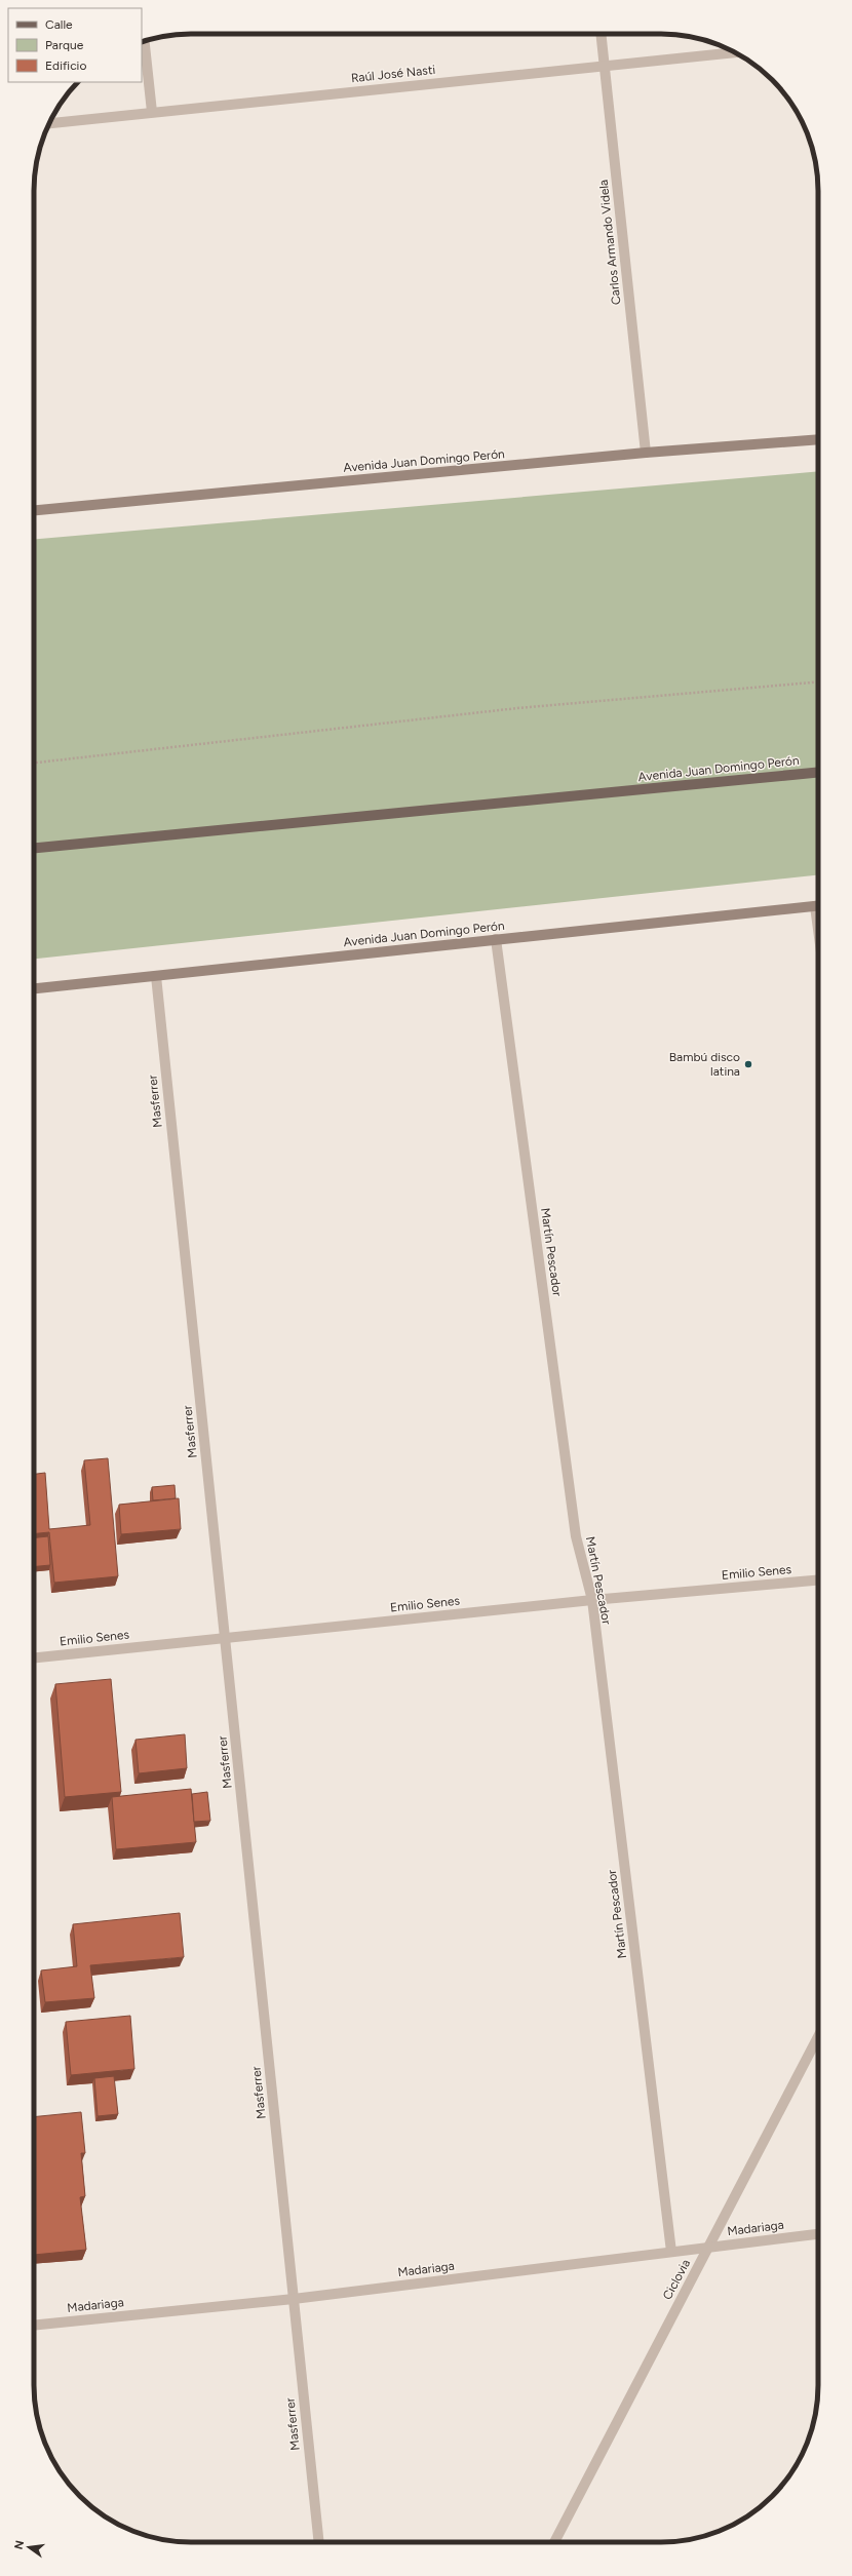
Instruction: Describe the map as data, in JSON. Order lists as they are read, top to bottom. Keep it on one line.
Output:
{"streets":{"main road":["Avenida Juan Domingo Perón"],"street":["Raúl José Nasti","Carlos Armando Videla","Masferrer","Martín Pescador","Emilio Senes","Madariaga","Ciclovia"]},"crossings":[["Raúl José Nasti","Carlos Armando Videla"],["Carlos Armando Videla","Avenida Juan Domingo Perón"],["Avenida Juan Domingo Perón","Masferrer"],["Avenida Juan Domingo Perón","Martín Pescador"],["Masferrer","Emilio Senes"],["Masferrer","Madariaga"],["Martín Pescador","Emilio Senes"],["Martín Pescador","Madariaga"],["Madariaga","Ciclovia"]],"places":["Bambú disco latina"],"legend":["Calle","Parque","Edificio"],"north":"left"}
